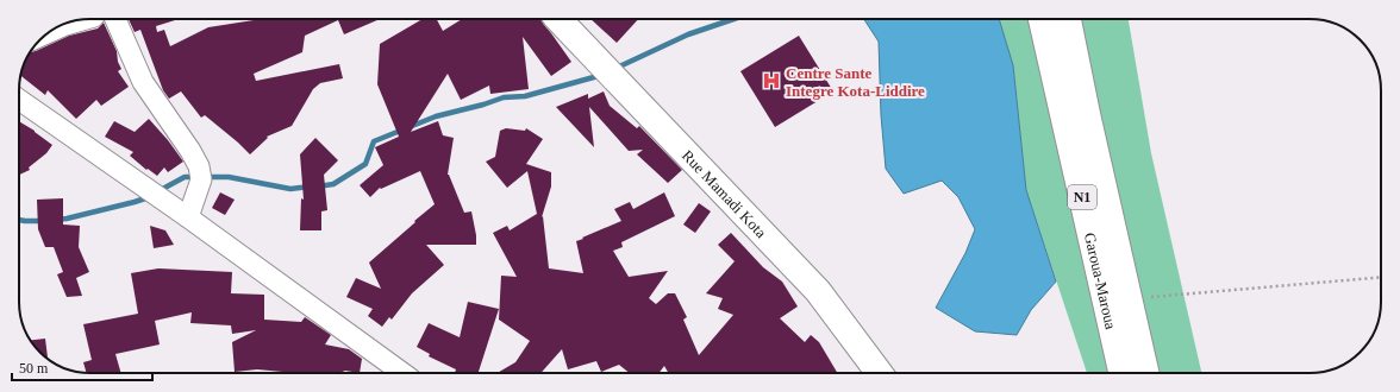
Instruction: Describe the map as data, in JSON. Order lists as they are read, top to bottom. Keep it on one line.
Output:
{"streets":{"main road":["Rue Mamadi Kota","N1","Garoua-Maroua"]},"places":{"hospital":["Centre Sante Integre Kota-Liddire"]},"scale_bar":"50 m"}
